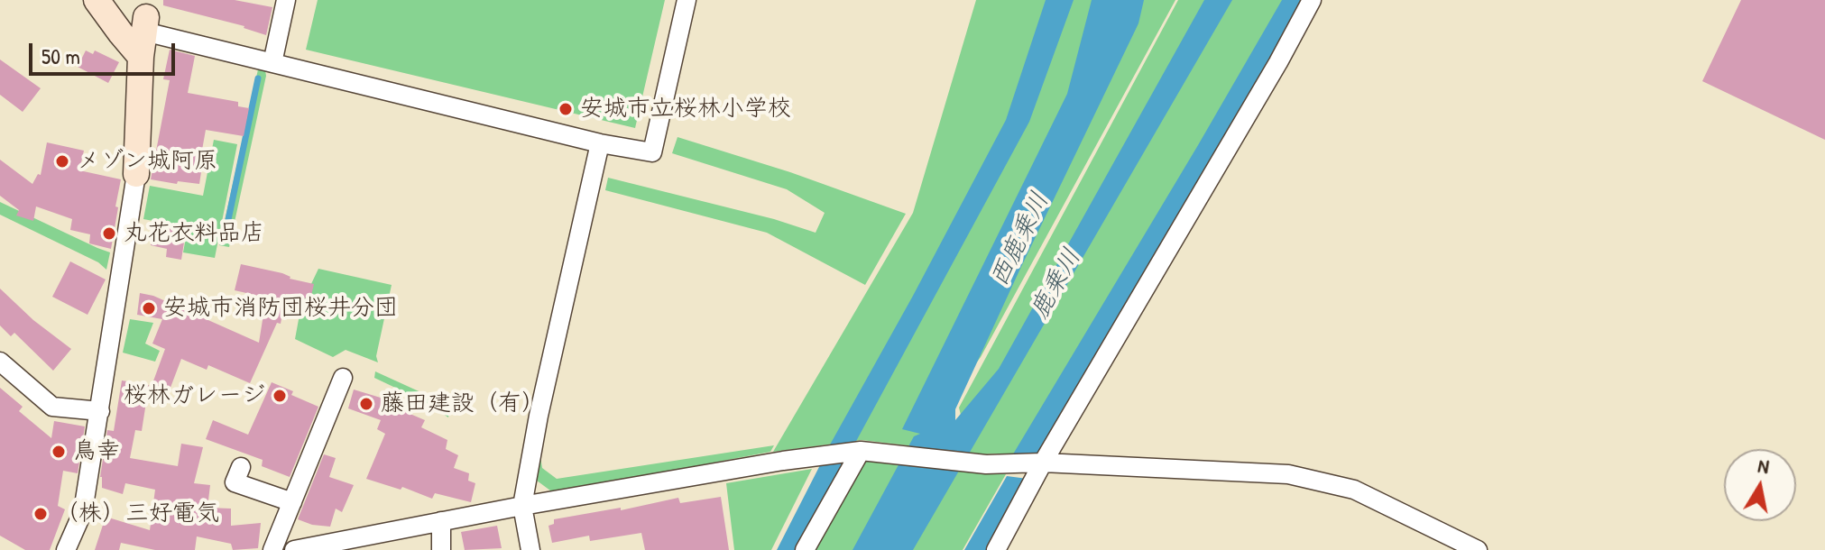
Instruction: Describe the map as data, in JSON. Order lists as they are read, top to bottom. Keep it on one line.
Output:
{"water":["西鹿乗川","鹿乗川"],"places":["安城市立桜林小学校","メゾン城阿原","丸花衣料品店","安城市消防団桜井分団","桜林ガレージ","藤田建設（有）","鳥幸","（株）三好電気"],"scale_bar":"50 m","north":"top"}
